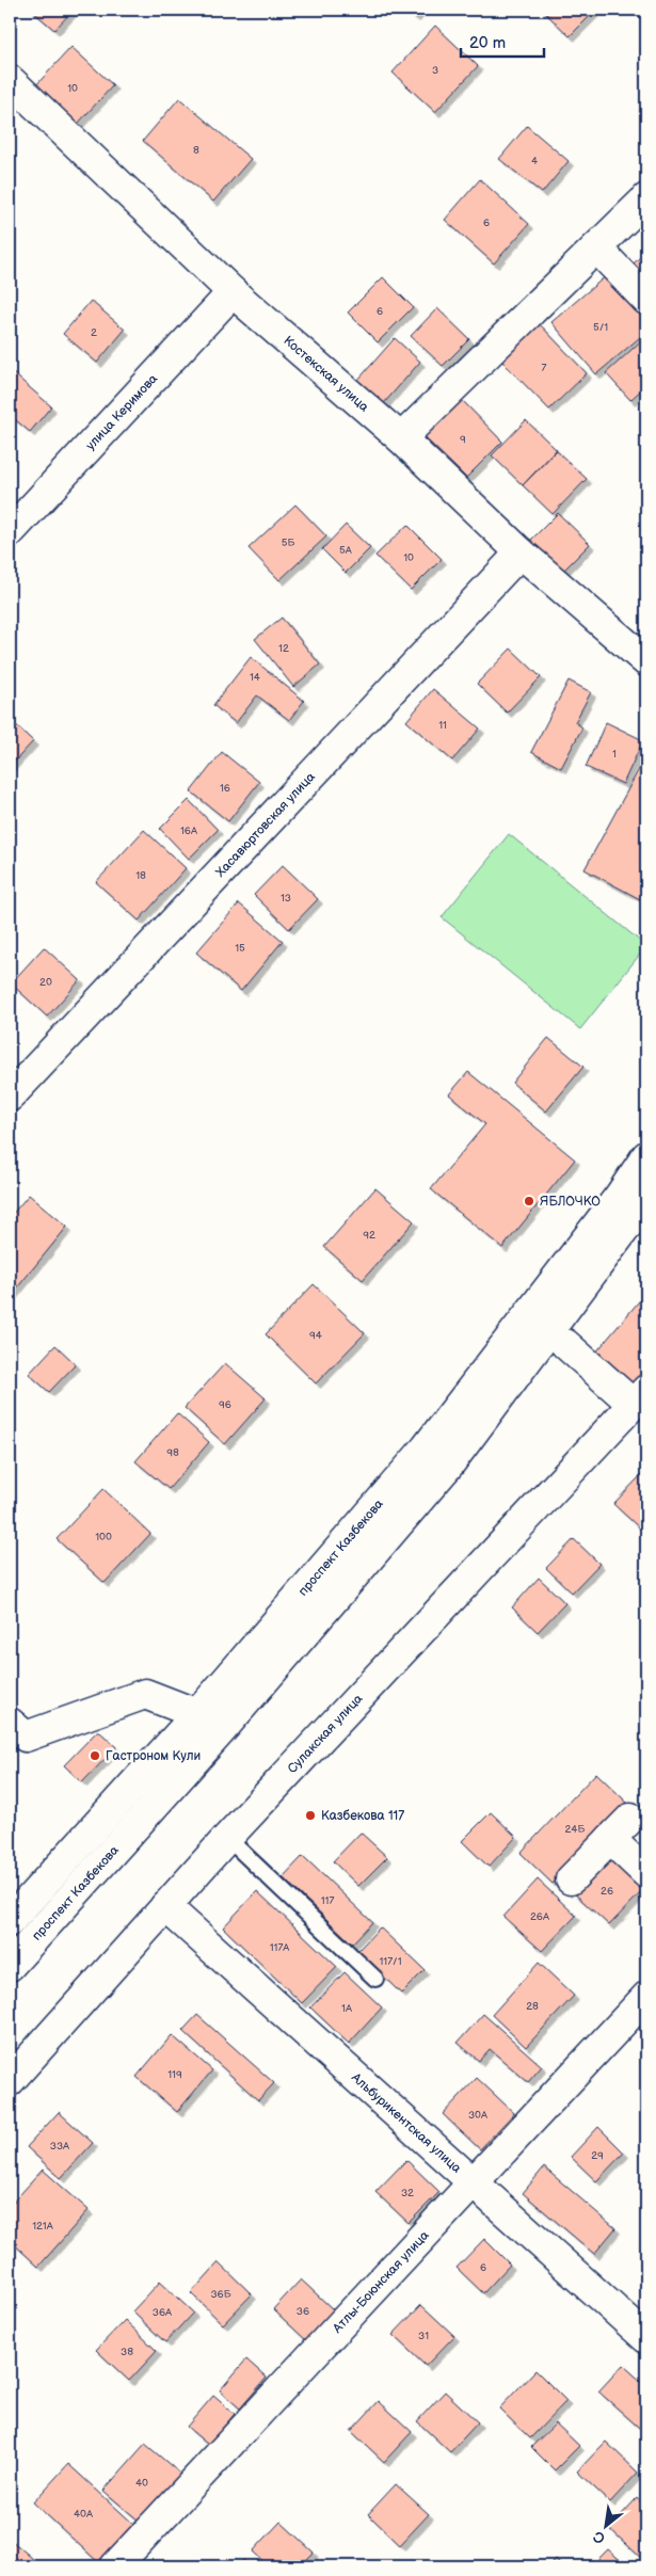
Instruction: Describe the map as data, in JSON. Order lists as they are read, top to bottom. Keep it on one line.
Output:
{"streets":{"main road":["Костекская улица","улица Керимова","Хасавюртовская улица","проспект Казбекова","Сулакская улица","Альбурикентская улица","Атлы-Боюнская улица"]},"crossings":[["Костекская улица","улица Керимова"],["Костекская улица","Хасавюртовская улица"],["Сулакская улица","Альбурикентская улица"],["Альбурикентская улица","Атлы-Боюнская улица"]],"places":["ЯБЛОЧКО","Гастроном Кули","Казбекова 117"],"house_numbers":["3","10","8","4","6","6","5/1","2","7","9","5Б","5А","10","12","14","11","1","16","16А","18","13","15","20","92","94","96","98","100","24Б","26","117","26А","117А","117/1","28","1А","119","30А","33А","29","32","121А","6","36Б","36","36А","31","38","40","40А"],"scale_bar":"20 m","north":"bottom left"}
